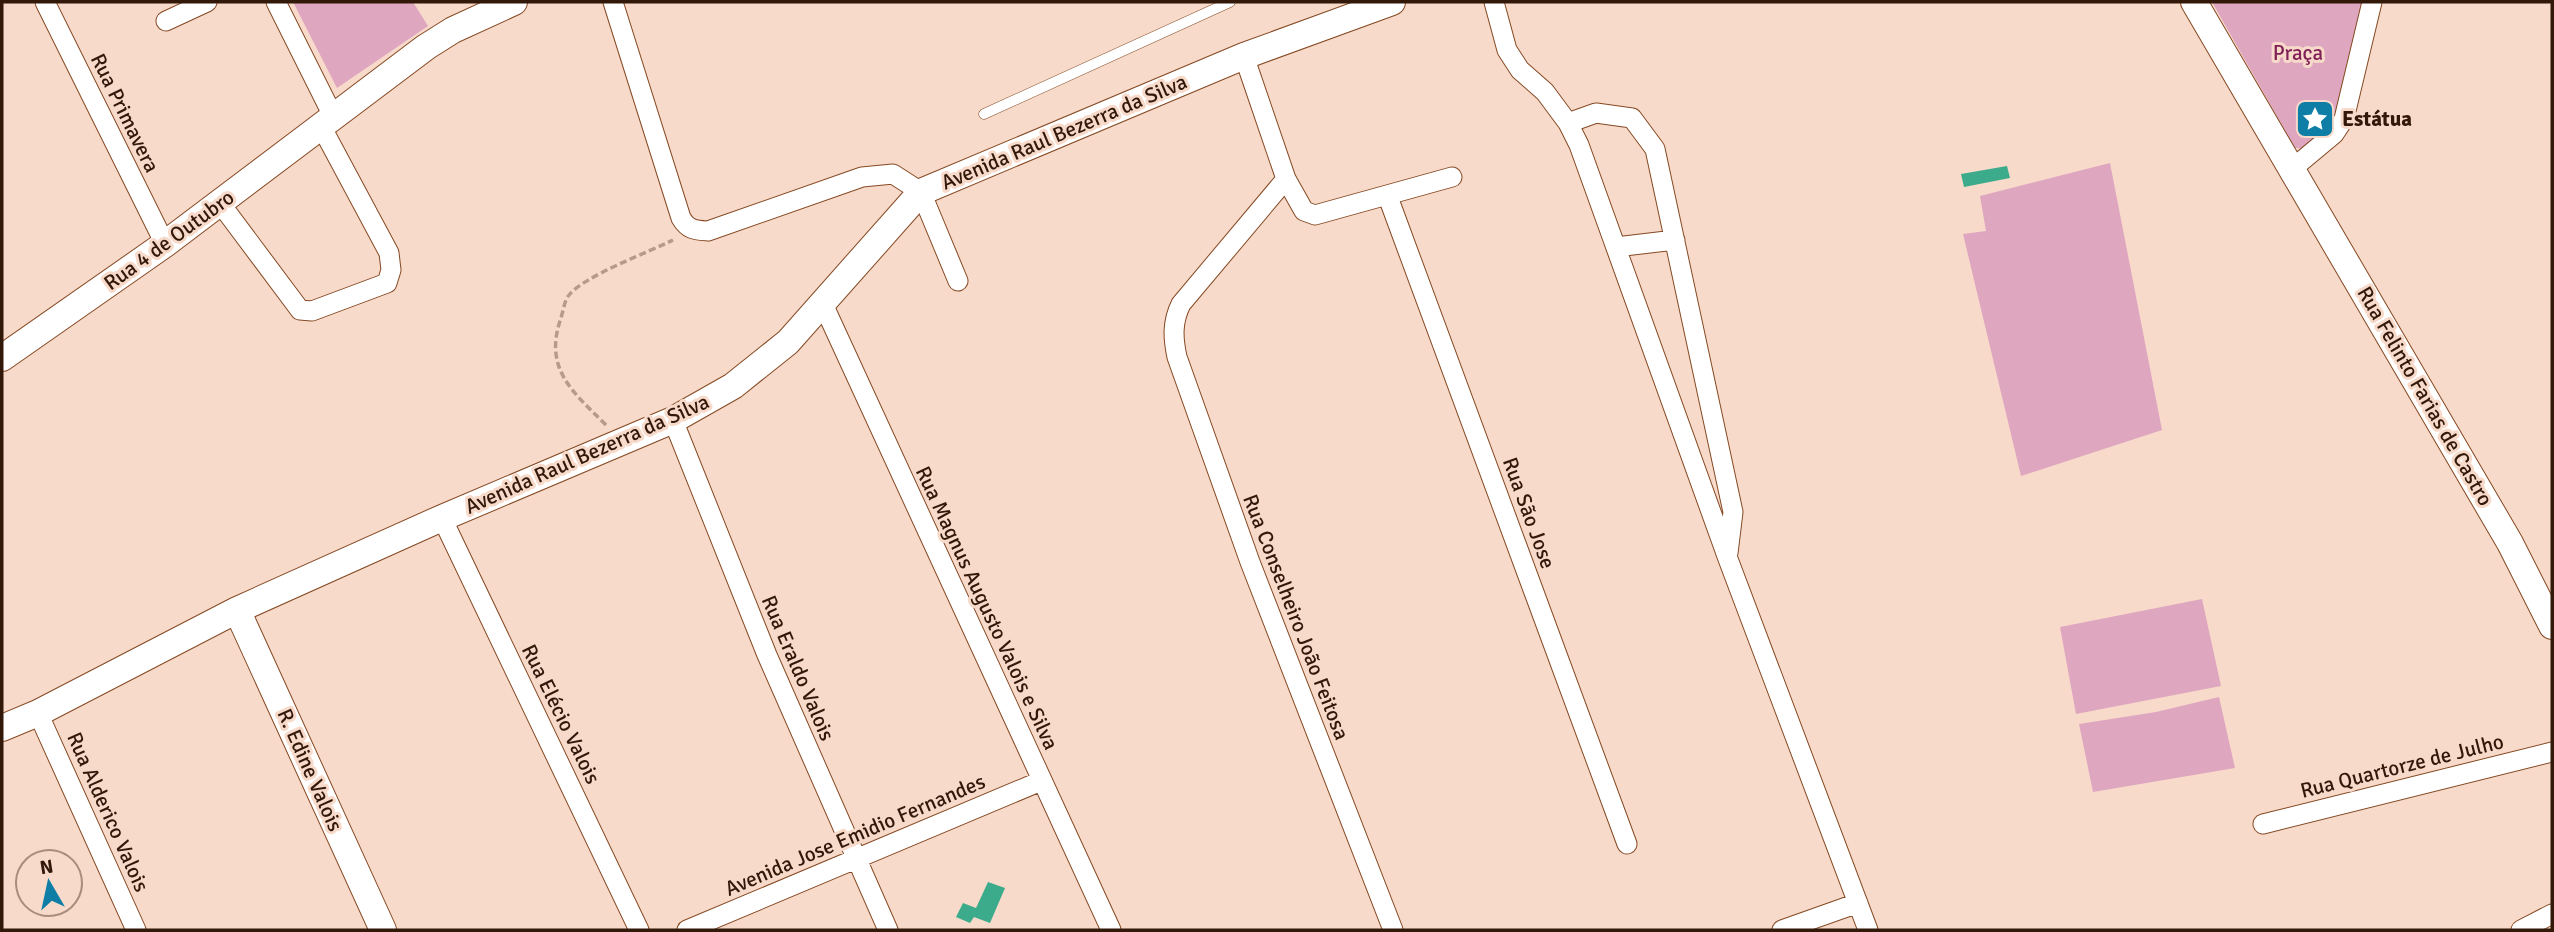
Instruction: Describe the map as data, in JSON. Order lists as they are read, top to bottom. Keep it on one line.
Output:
{"streets":{"street":["Rua Primavera","Avenida Raul Bezerra da Silva","Rua 4 de Outubro","Rua Felinto Farias de Castro","Rua São Jose","Rua Magnus Augusto Valois e Silva","Rua Conselheiro João Feitosa","Rua Eraldo Valois","Rua Elécio Valois","Rua Quartorze de Julho","R. Edine Valois","Rua Alderico Valois","Avenida Jose Emidio Fernandes"]},"crossings":[["Rua Primavera","Rua 4 de Outubro"],["Avenida Raul Bezerra da Silva","Rua Magnus Augusto Valois e Silva"],["Avenida Raul Bezerra da Silva","Rua Eraldo Valois"],["Avenida Raul Bezerra da Silva","Rua Elécio Valois"],["Avenida Raul Bezerra da Silva","R. Edine Valois"],["Avenida Raul Bezerra da Silva","Rua Alderico Valois"],["Rua Magnus Augusto Valois e Silva","Avenida Jose Emidio Fernandes"],["Rua Eraldo Valois","Avenida Jose Emidio Fernandes"]],"parks":["Praça"],"places":{"place":["Estátua"]},"north":"top"}
